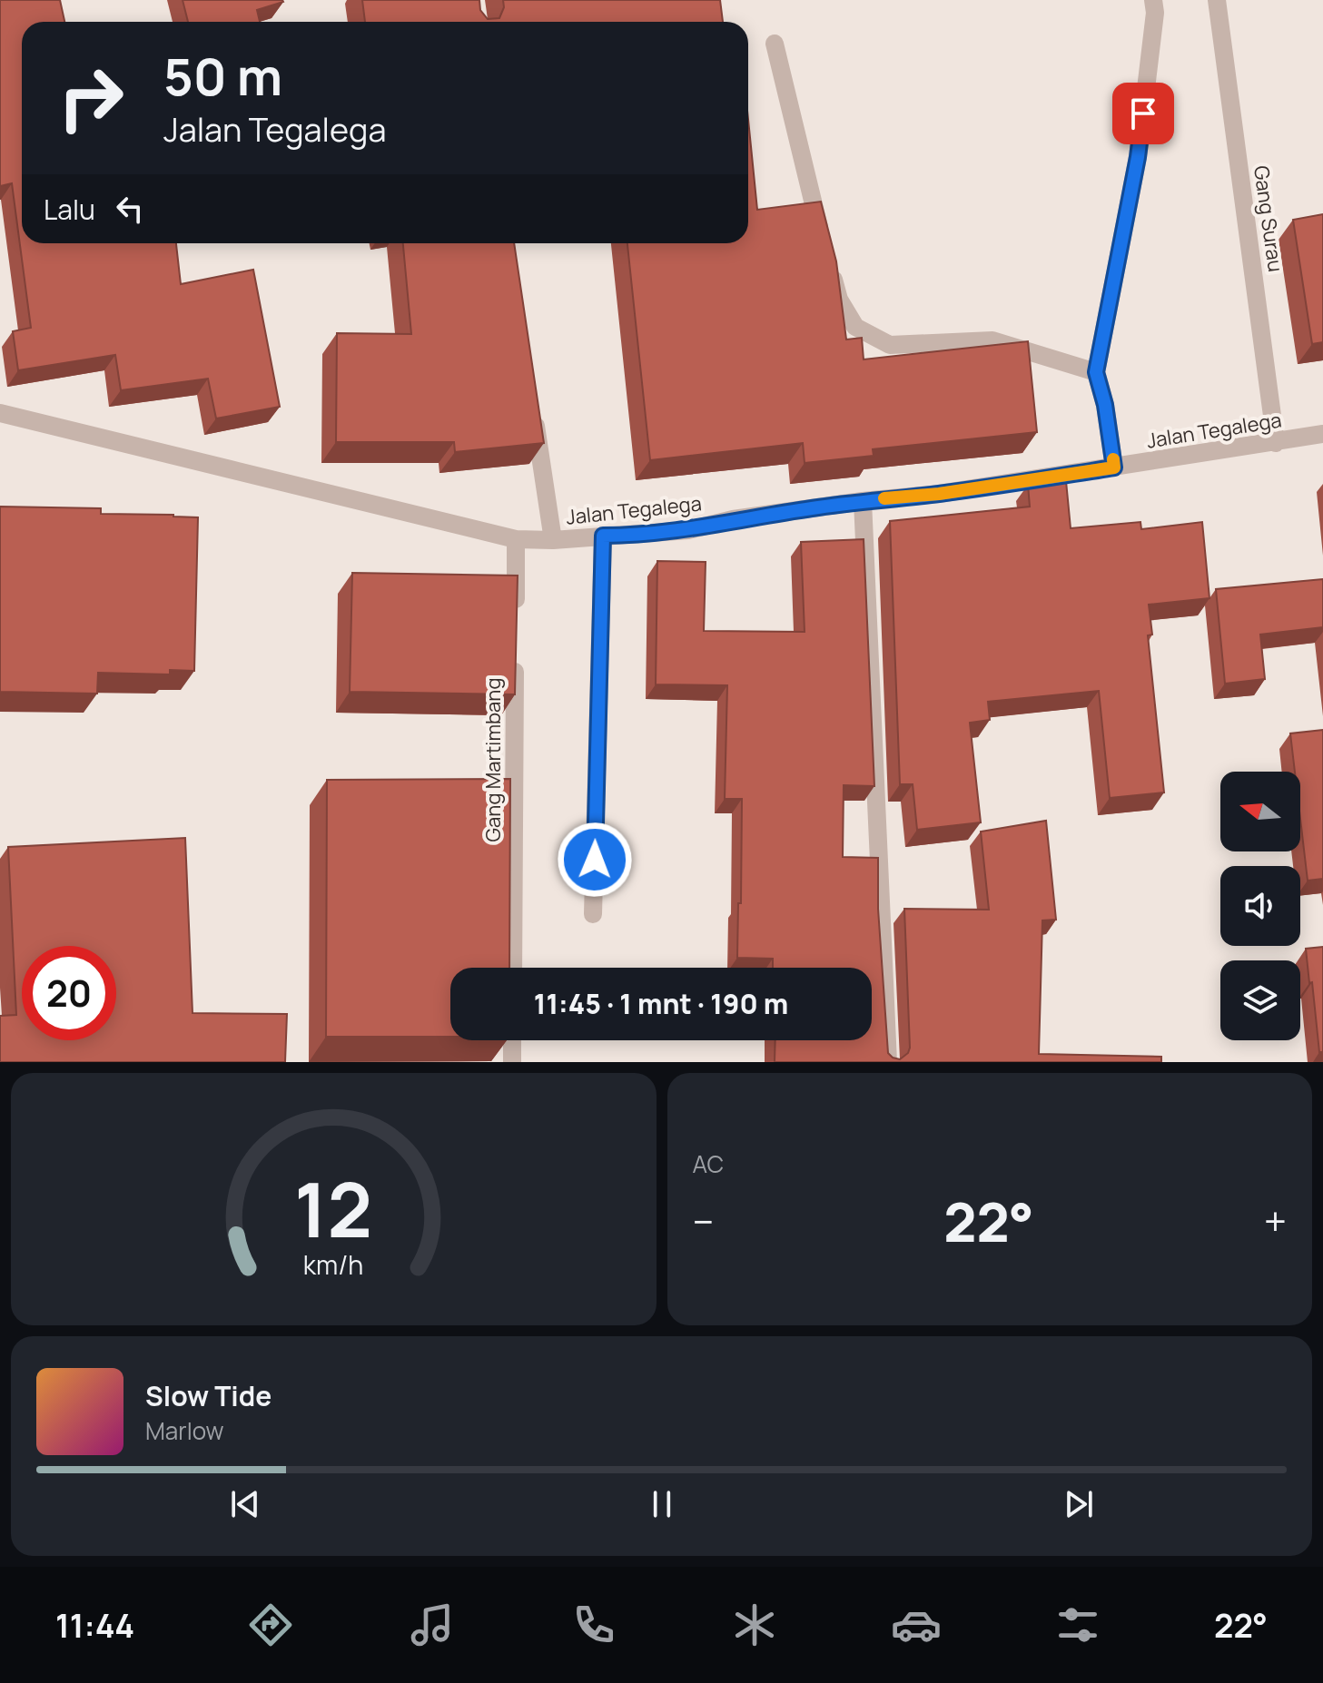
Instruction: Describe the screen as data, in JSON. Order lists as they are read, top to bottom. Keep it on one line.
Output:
{"streets":{"street":["Gang Surau","Jalan Tegalega","Gang Martimbang"]},"crossings":[["Gang Surau","Jalan Tegalega"]],"north":"left","page":{"turn":["50 m","Jalan Tegalega"],"then":"Lalu","limit":"20","trip":"11:45 · 1 mnt · 190 m","tile":"AC","heat":["−","22°","+"],"song":["Slow Tide","Marlow"],"tabs":["11:44","22°"],"gauge":["12","km/h"]}}
